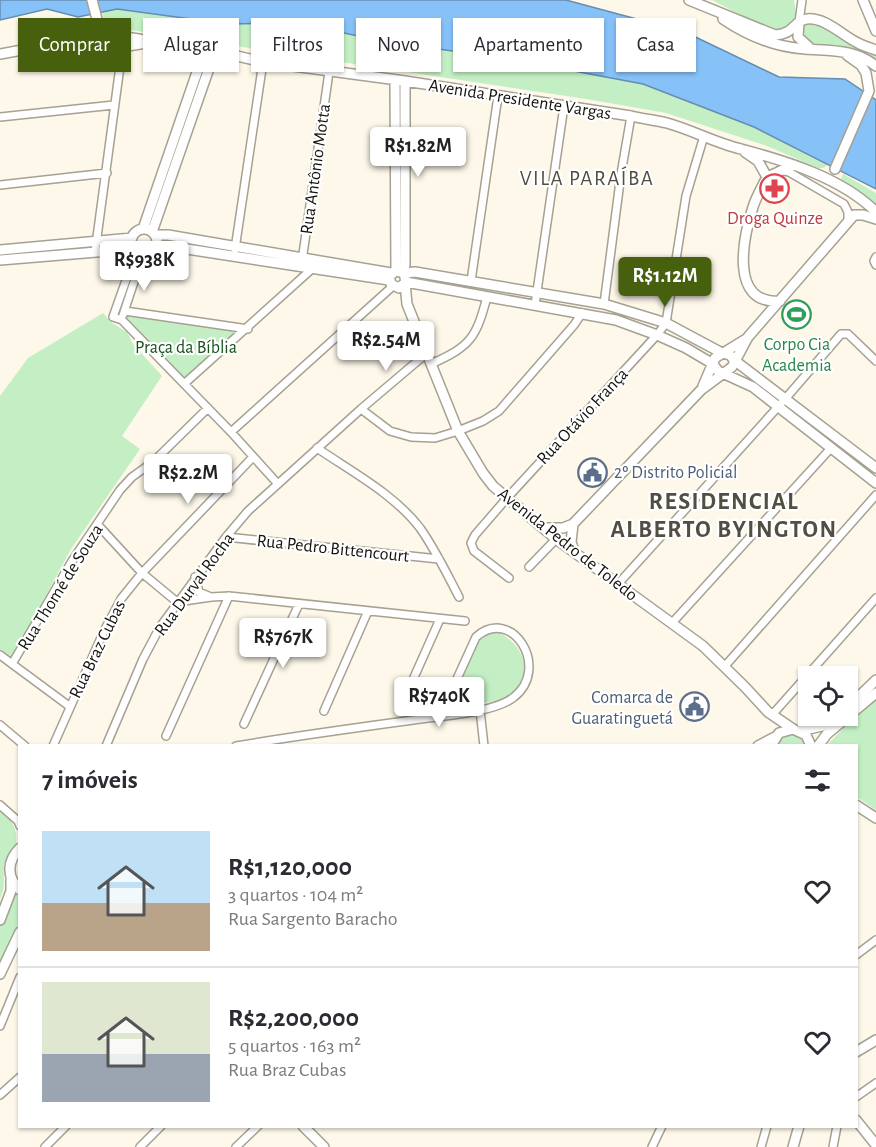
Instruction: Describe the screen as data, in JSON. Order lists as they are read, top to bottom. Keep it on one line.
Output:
{"streets":{"street":["Avenida Presidente Vargas","Rua Antônio Motta","Rua Otávio França","Avenida Pedro de Toledo","Rua Pedro Bittencourt","Rua Durval Rocha","Rua Thomé de Souza","Rua Braz Cubas"]},"crossings":[["Avenida Presidente Vargas","Rua Antônio Motta"],["Rua Otávio França","Avenida Pedro de Toledo"],["Avenida Pedro de Toledo","Rua Durval Rocha"],["Rua Pedro Bittencourt","Rua Durval Rocha"]],"districts":["VILA PARAÍBA","RESIDENCIAL ALBERTO BYINGTON"],"parks":["Praça da Bíblia"],"places":{"pharmacy":["Droga Quinze"],"sports":["Corpo Cia Academia"],"public building":["2º Distrito Policial","Comarca de Guaratinguetá"]},"page":{"chip":["Comprar","Alugar","Filtros","Novo","Apartamento","Casa"],"price":["R$1.82M","R$938K","R$1.12M","R$2.54M","R$2.2M","R$767K","R$740K"],"heading":"7 imóveis","list":[{"name":"R$1,120,000","note":"3 quartos · 104 m² · Rua Sargento Baracho"},{"name":"R$2,200,000","note":"5 quartos · 163 m² · Rua Braz Cubas"}]}}
